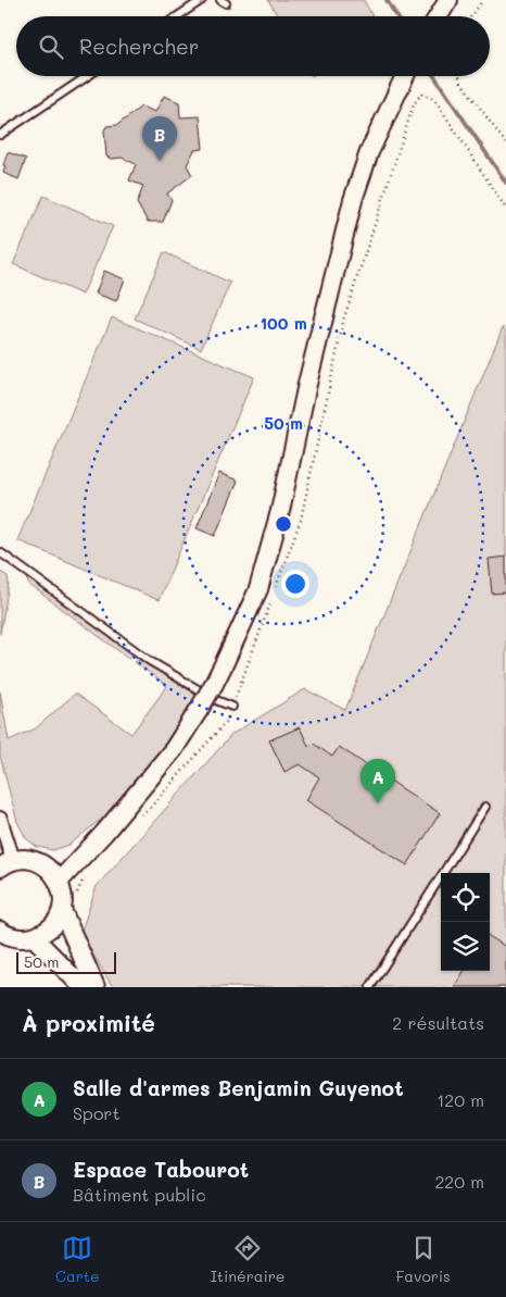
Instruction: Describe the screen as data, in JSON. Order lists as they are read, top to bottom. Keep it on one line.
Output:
{"scale_bar":"50 m","page":{"search":"Rechercher","pins":["B","A"],"scale":"50 m","heading":["À proximité","2 résultats"],"list":[{"mark":"A","name":"Salle d'armes Benjamin Guyenot","note":"Sport","value":"120 m"},{"mark":"B","name":"Espace Tabourot","note":"Bâtiment public","value":"220 m"}],"nav":["Carte","Itinéraire","Favoris"]},"rings":["100 m","50 m"]}
